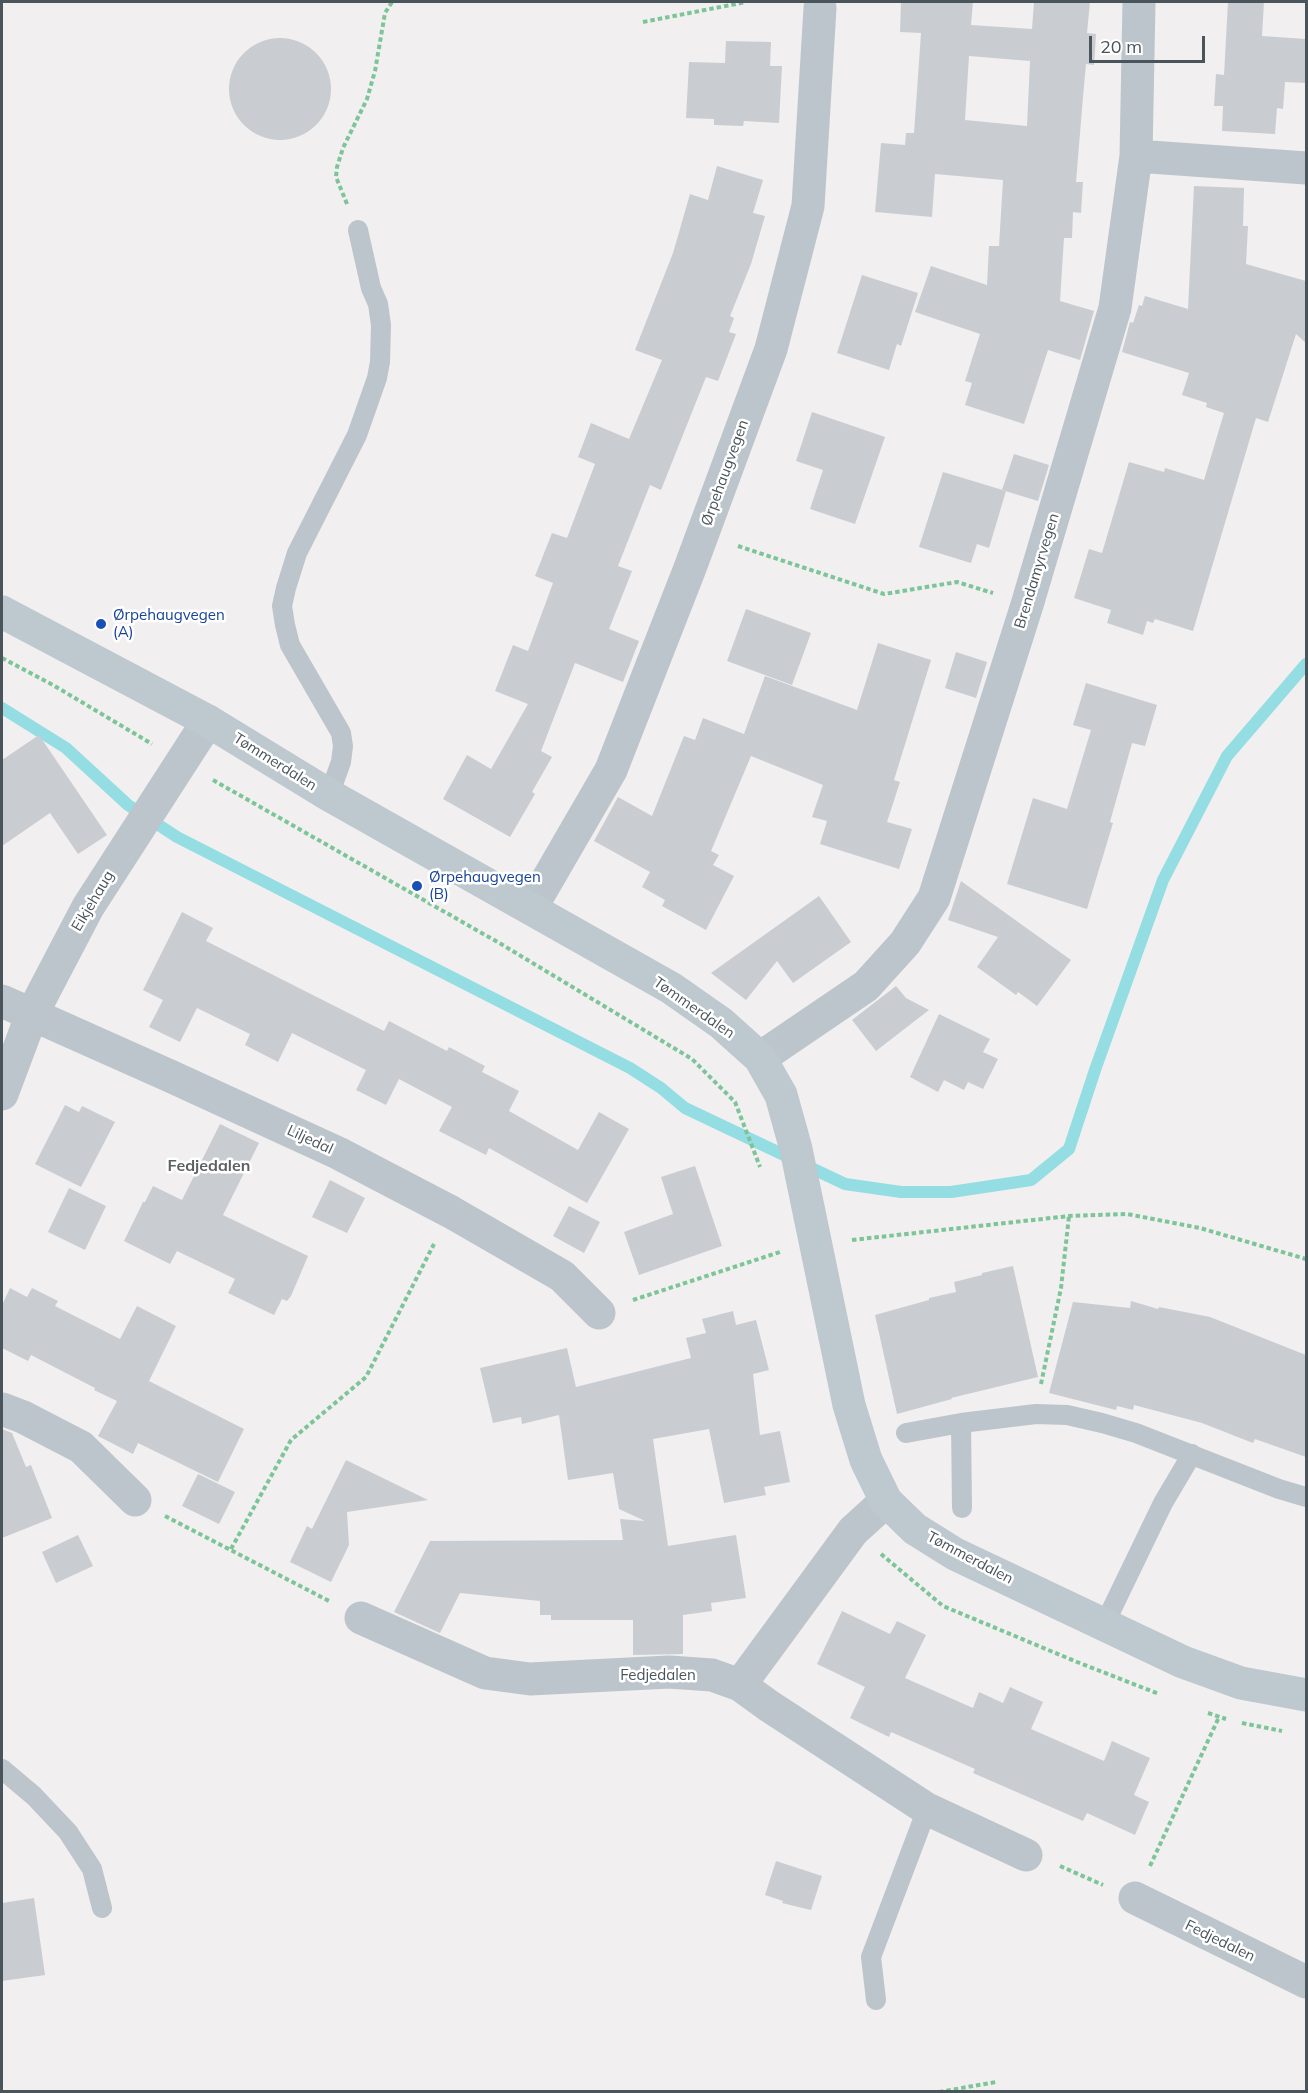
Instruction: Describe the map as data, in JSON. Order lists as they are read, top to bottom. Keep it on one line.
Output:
{"streets":{"street":["Ørpehaugvegen","Brendamyrvegen","Tømmerdalen","Eikjehaug","Liljedal","Fedjedalen"]},"crossings":[["Ørpehaugvegen","Tømmerdalen"],["Brendamyrvegen","Tømmerdalen"],["Tømmerdalen","Eikjehaug"],["Eikjehaug","Liljedal"]],"districts":["Fedjedalen"],"places":["Ørpehaugvegen (A)","Ørpehaugvegen (B)"],"scale_bar":"20 m"}
